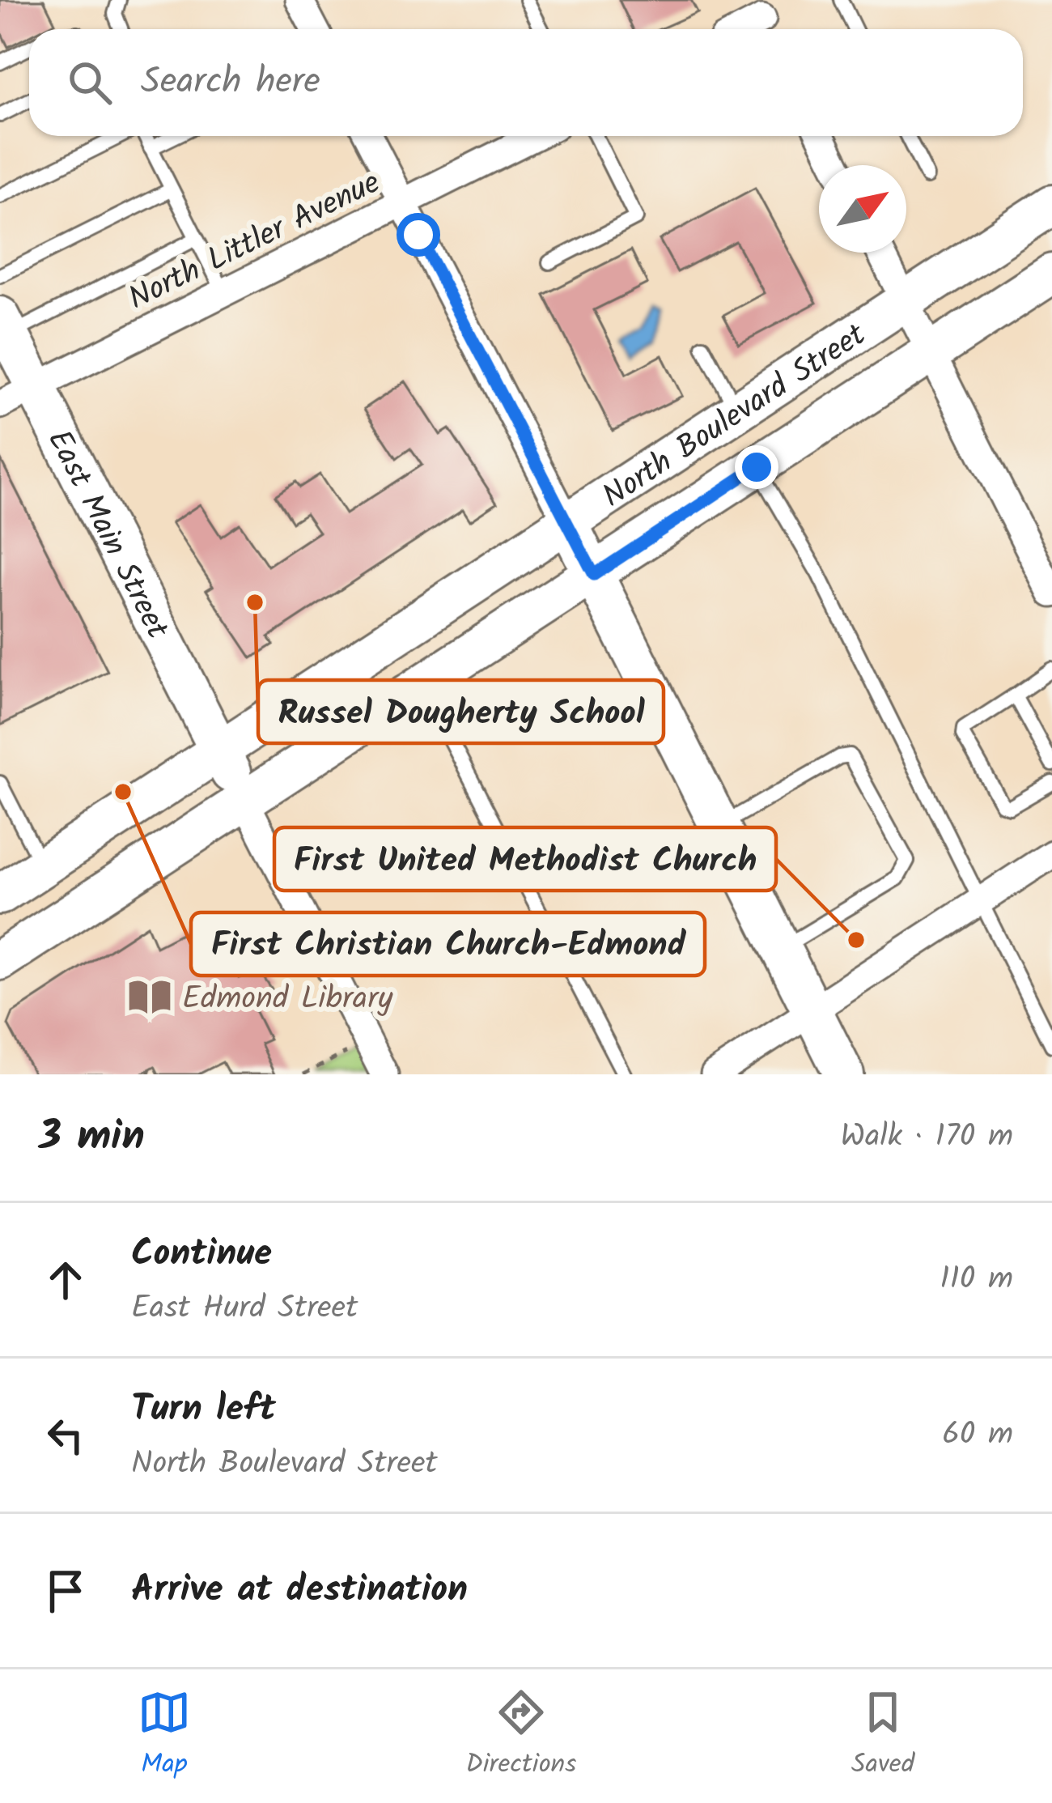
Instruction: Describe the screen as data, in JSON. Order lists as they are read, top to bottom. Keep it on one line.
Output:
{"streets":{"main road":["North Boulevard Street","East Main Street"],"street":["North Littler Avenue"]},"crossings":[["North Littler Avenue","East Main Street"],["North Boulevard Street","East Main Street"]],"places":{"other":["Russel Dougherty School","First Christian Church-Edmond","First United Methodist Church"],"library":["Edmond Library"]},"north":"top right","page":{"search":"Search here","heading":["3 min","Walk · 170 m"],"list":[["Continue","East Hurd Street","110 m"],["Turn left","North Boulevard Street","60 m"],"Arrive at destination"],"nav":["Map","Directions","Saved"]}}
